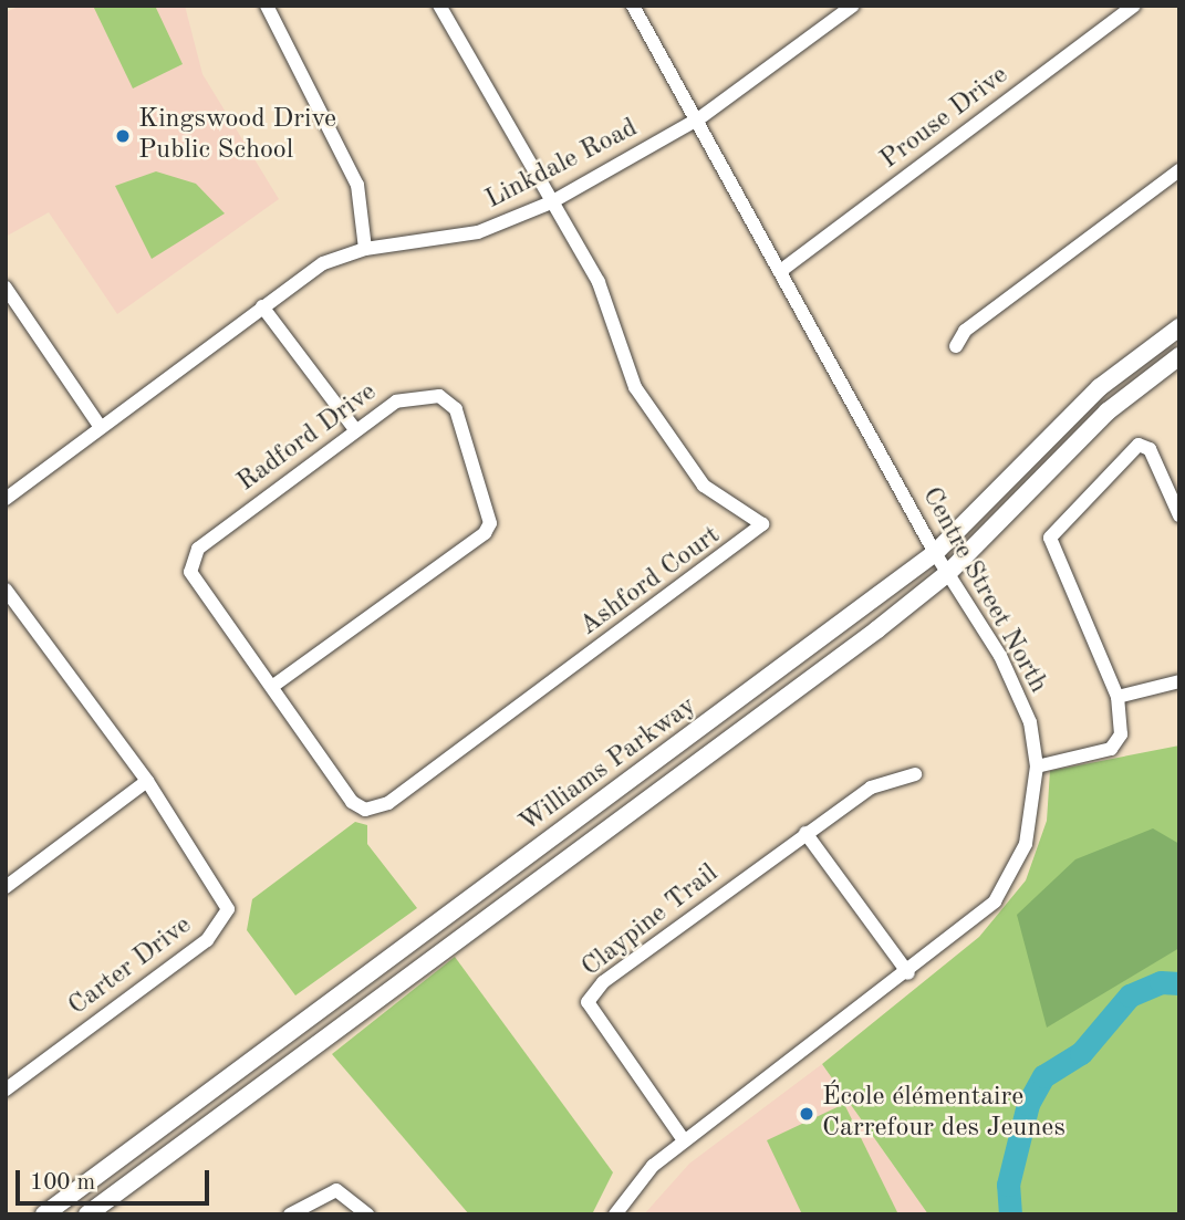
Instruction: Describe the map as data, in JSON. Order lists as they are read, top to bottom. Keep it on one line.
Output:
{"streets":{"main road":["Williams Parkway"],"street":["Prouse Drive","Linkdale Road","Radford Drive","Ashford Court","Centre Street North","Claypine Trail","Carter Drive"]},"crossings":[["Prouse Drive","Centre Street North"],["Linkdale Road","Ashford Court"],["Linkdale Road","Centre Street North"],["Radford Drive","Ashford Court"],["Centre Street North","Williams Parkway"],["Centre Street North","Claypine Trail"]],"places":["Kingswood Drive Public School","École élémentaire Carrefour des Jeunes"],"scale_bar":"100 m"}
